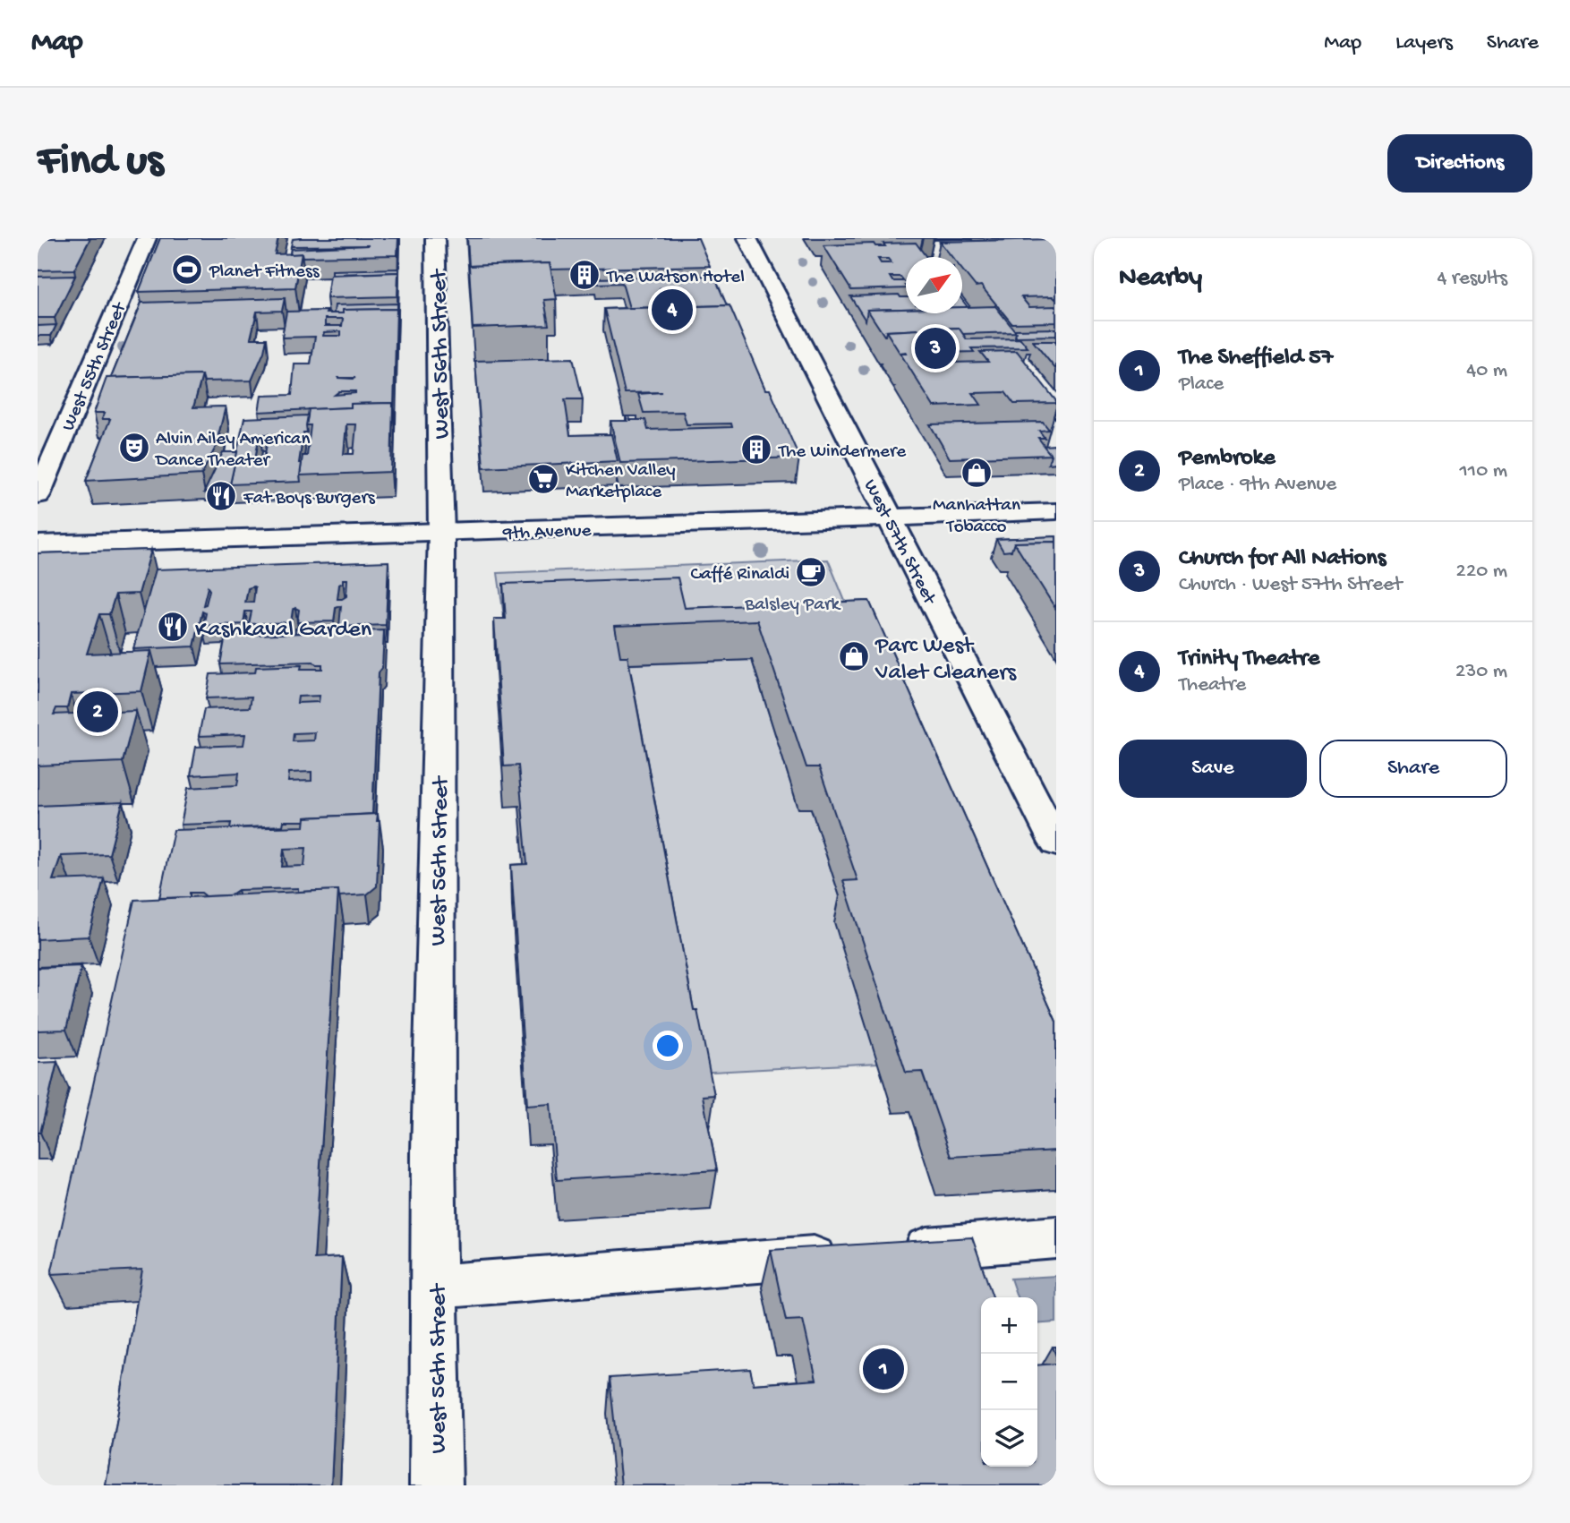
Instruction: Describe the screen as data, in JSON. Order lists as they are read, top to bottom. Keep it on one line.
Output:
{"streets":{"street":["West 56th Street","West 55th Street","9th Avenue","West 57th Street"]},"crossings":[["West 56th Street","9th Avenue"],["9th Avenue","West 57th Street"]],"parks":["Balsley Park"],"places":{"sports":["Planet Fitness"],"building":["The Watson Hotel","The Windermere"],"theatre":["Alvin Ailey American Dance Theater"],"shop":["Manhattan Tobacco","Parc West Valet Cleaners"],"supermarket":["Kitchen Valley Marketplace"],"restaurant":["Fat Boys Burgers","Kashkaval Garden"],"cafe":["Caffé Rinaldi"]},"north":"top right","page":{"header":"Map","nav":["Map","Layers","Share"],"buttons":["Directions",["Save","Share"]],"title":"Find us","heading":["Nearby","4 results"],"pins":["4","3","2","1"],"list":[{"mark":"1","name":"The Sheffield 57","note":"Place","value":"40 m"},{"mark":"2","name":"Pembroke","note":"Place · 9th Avenue","value":"110 m"},{"mark":"3","name":"Church for All Nations","note":"Church · West 57th Street","value":"220 m"},{"mark":"4","name":"Trinity Theatre","note":"Theatre","value":"230 m"}],"map_buttons":["+","−"]}}
